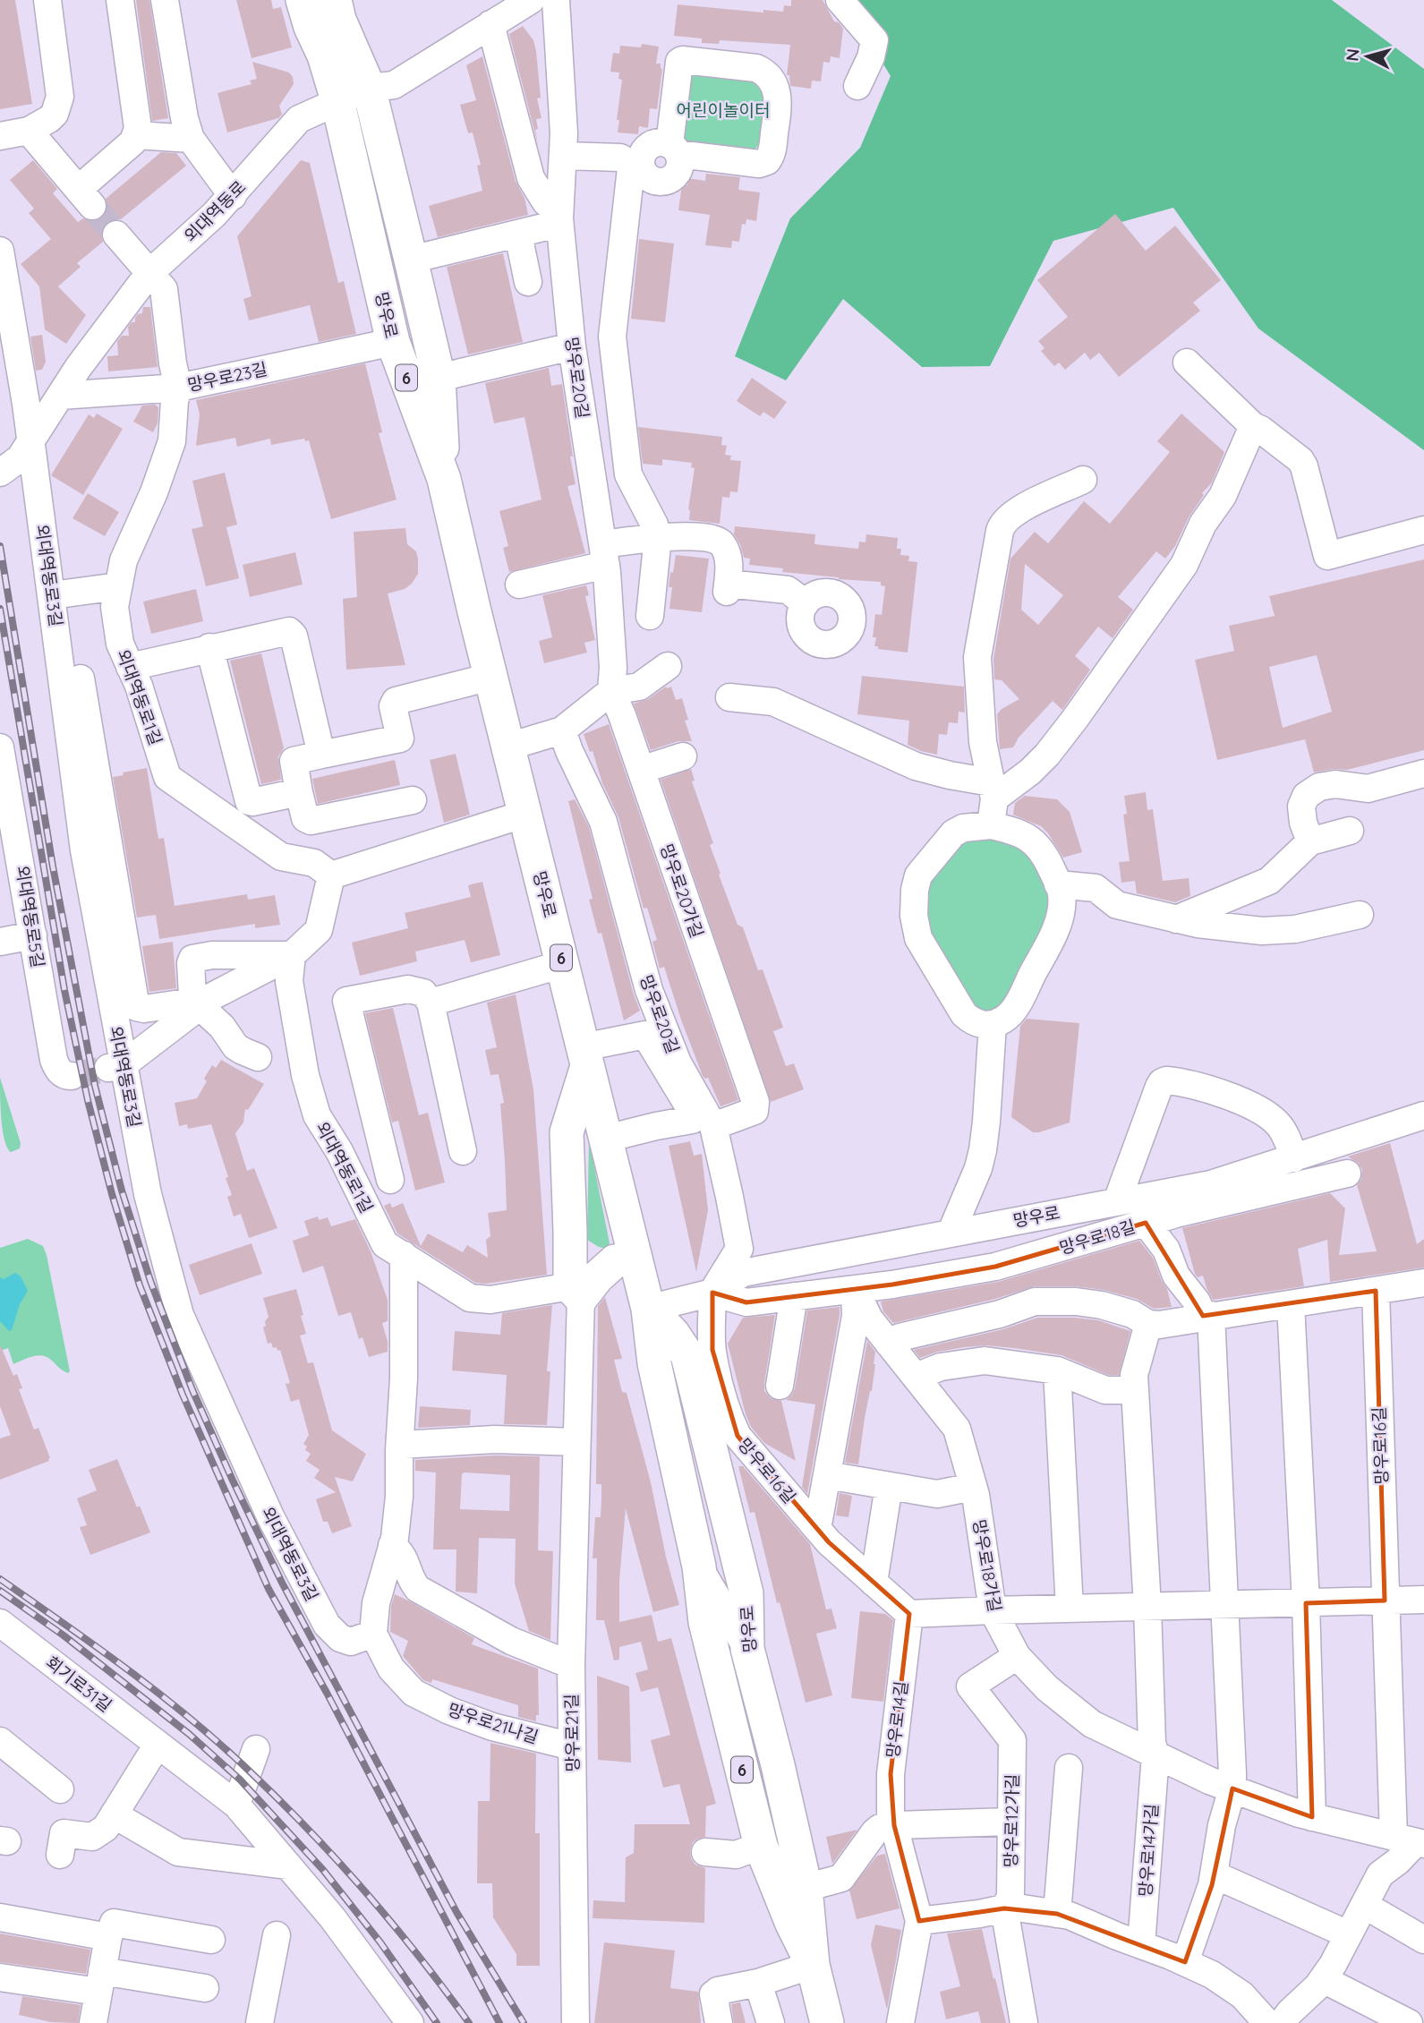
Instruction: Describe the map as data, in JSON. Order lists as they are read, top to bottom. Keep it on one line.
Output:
{"streets":{"main road":["망우로","6"],"street":["외대역동로","망우로23길","망우로20길","외대역동로3길","외대역동로1길","망우로20가길","외대역동로5길","망우로18길","망우로16길","망우로18가길","회기로31길","망우로14길","망우로21나길","망우로21길","망우로12가길","망우로14가길"]},"crossings":[["외대역동로","망우로"],["외대역동로","망우로23길"],["외대역동로","외대역동로3길"],["외대역동로","외대역동로1길"],["망우로","망우로23길"],["망우로","망우로20길"],["망우로","망우로18길"],["망우로","망우로16길"],["망우로23길","외대역동로1길"],["망우로20길","망우로20가길"],["망우로20길","망우로18길"],["망우로20길","망우로16길"],["외대역동로3길","망우로21나길"],["외대역동로1길","망우로21길"],["망우로18길","망우로16길"],["망우로18길","망우로18가길"],["망우로16길","망우로14길"],["망우로18가길","망우로12가길"],["망우로18가길","망우로14가길"],["망우로21나길","망우로21길"]],"parks":["어린이놀이터"],"north":"left"}
